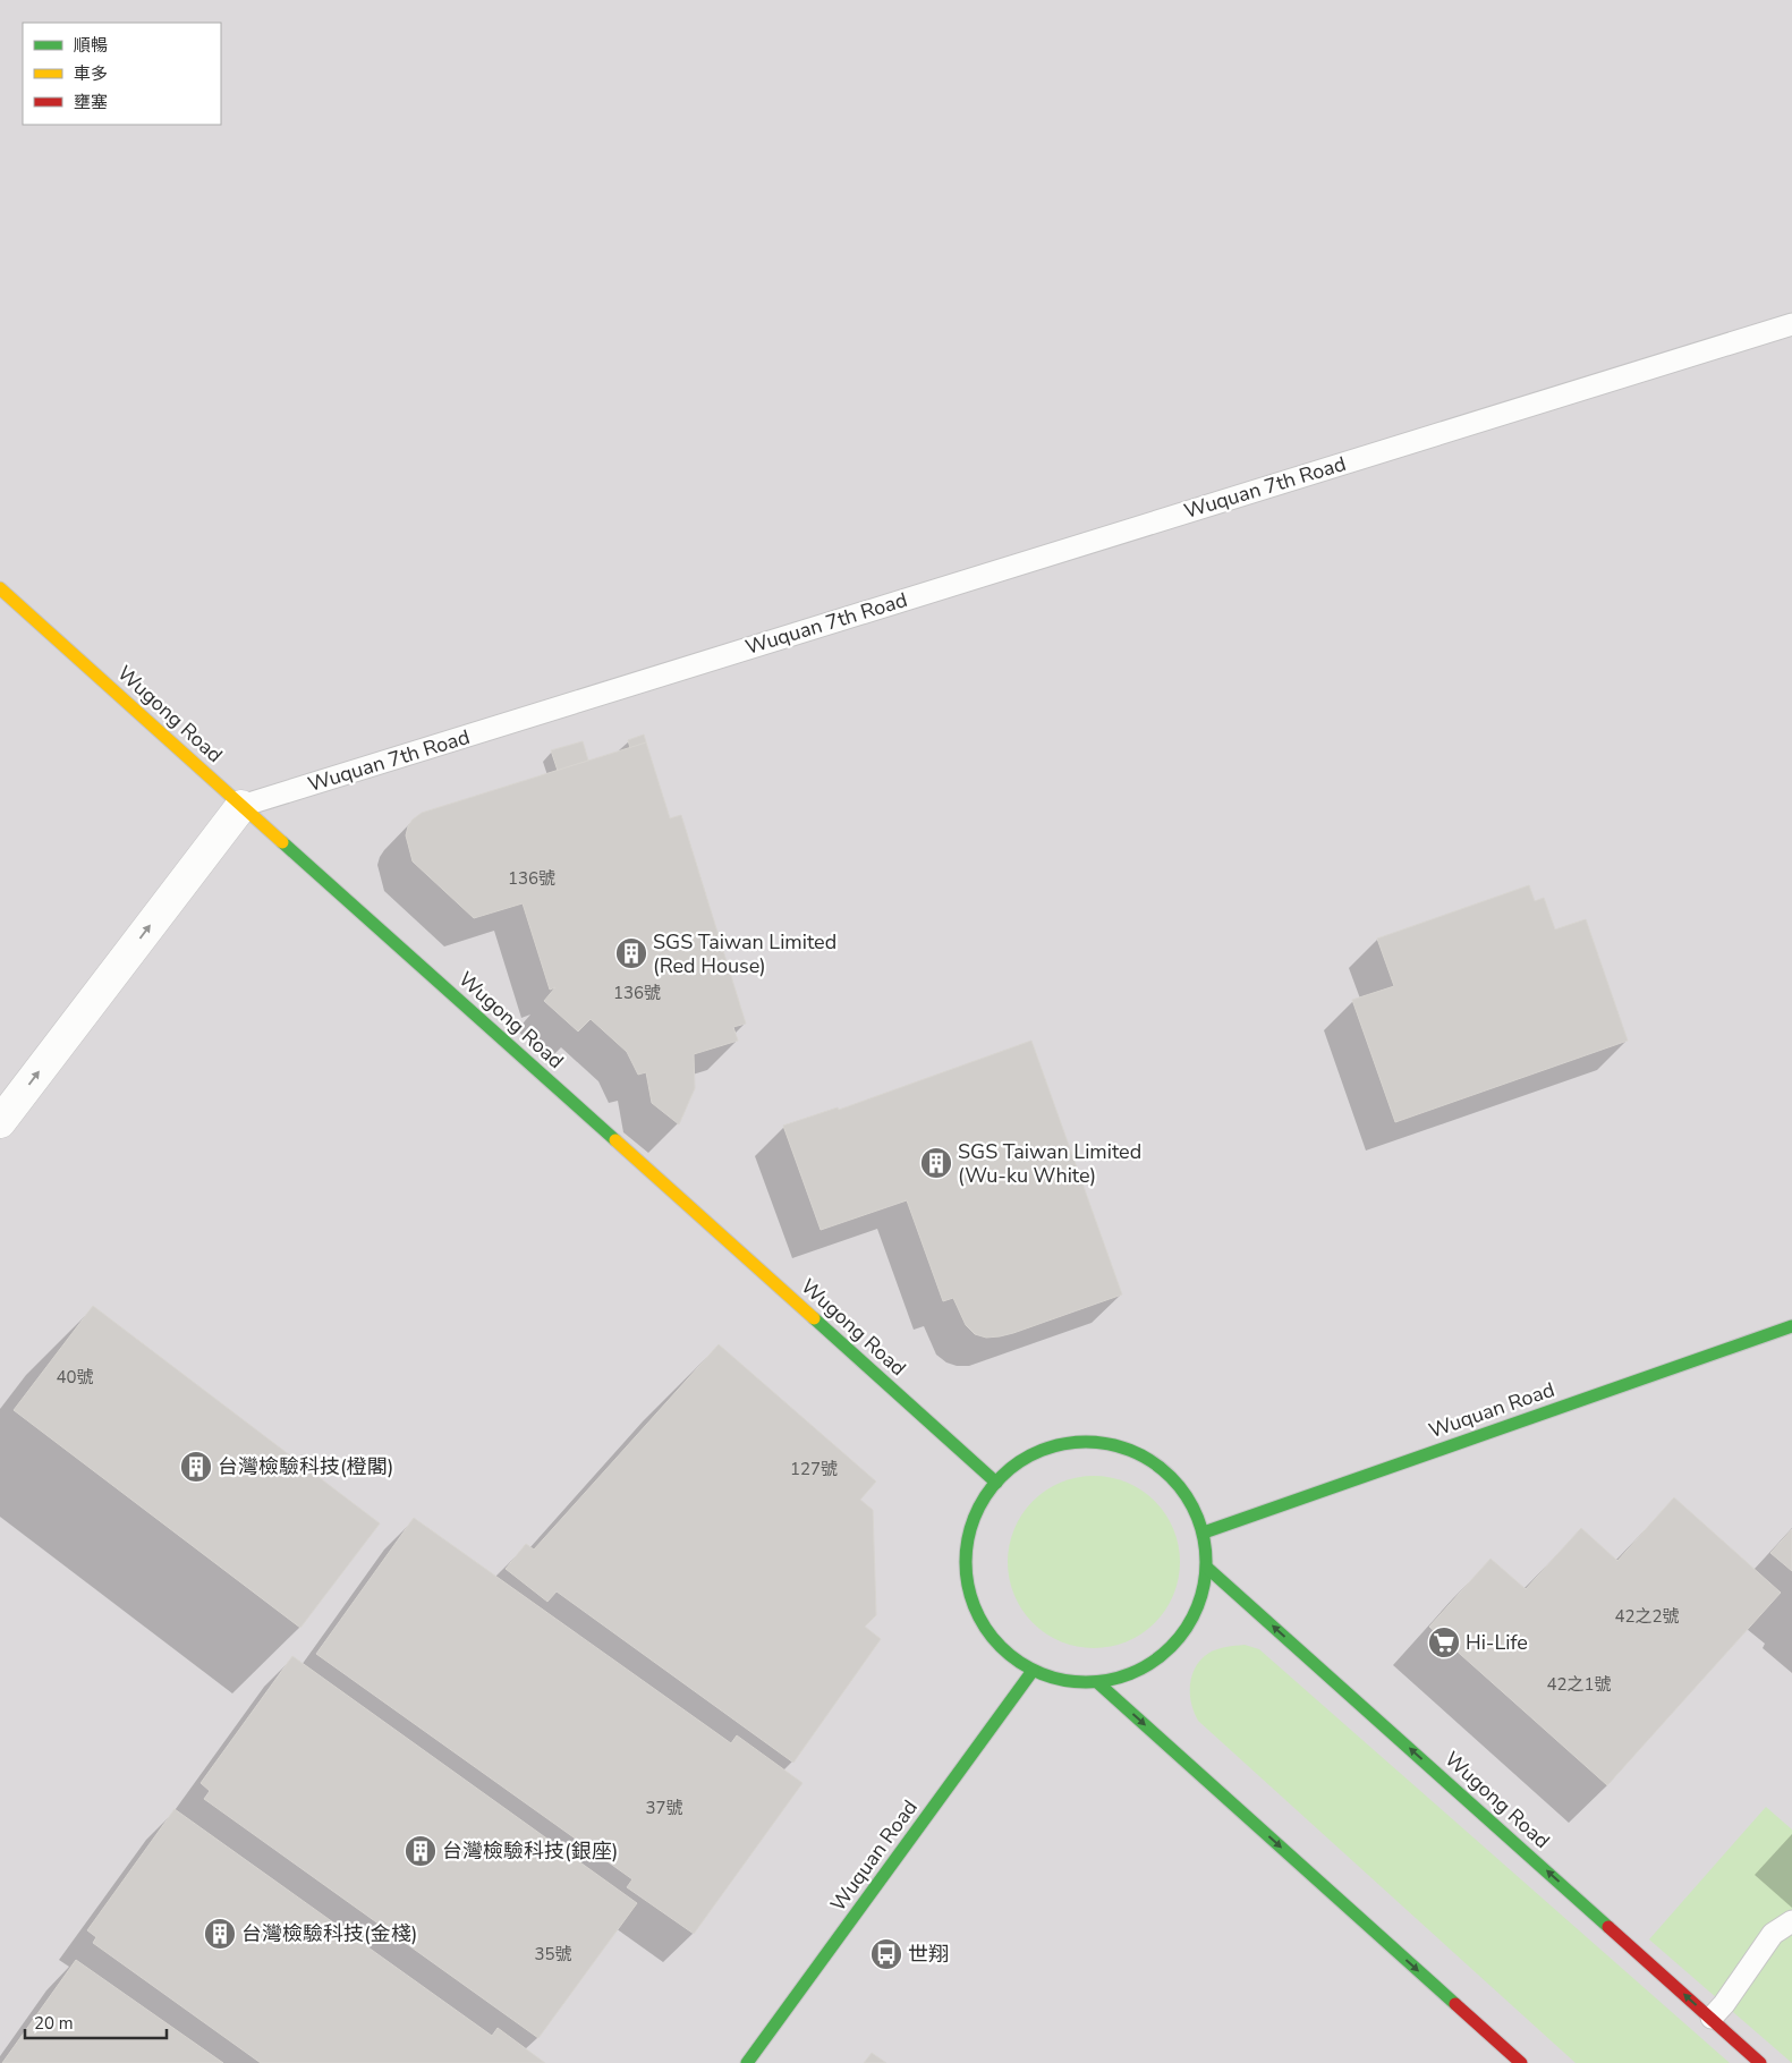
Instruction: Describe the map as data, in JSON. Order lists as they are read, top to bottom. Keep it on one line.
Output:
{"streets":{"street":["Wugong Road","Wuquan Road"],"lane":["Wuquan 7th Road"]},"crossings":[["Wuquan 7th Road","Wugong Road"]],"places":{"building":["SGS Taiwan Limited (Red House)","SGS Taiwan Limited (Wu-ku White)","台灣檢驗科技(橙閣)","台灣檢驗科技(銀座)","台灣檢驗科技(金棧)"],"supermarket":["Hi-Life"],"bus stop":["世翔"]},"house_numbers":["136號","136號","40號","127號","42之2號","42之1號","37號","35號"],"legend":["順暢","車多","壅塞"],"scale_bar":"20 m"}
